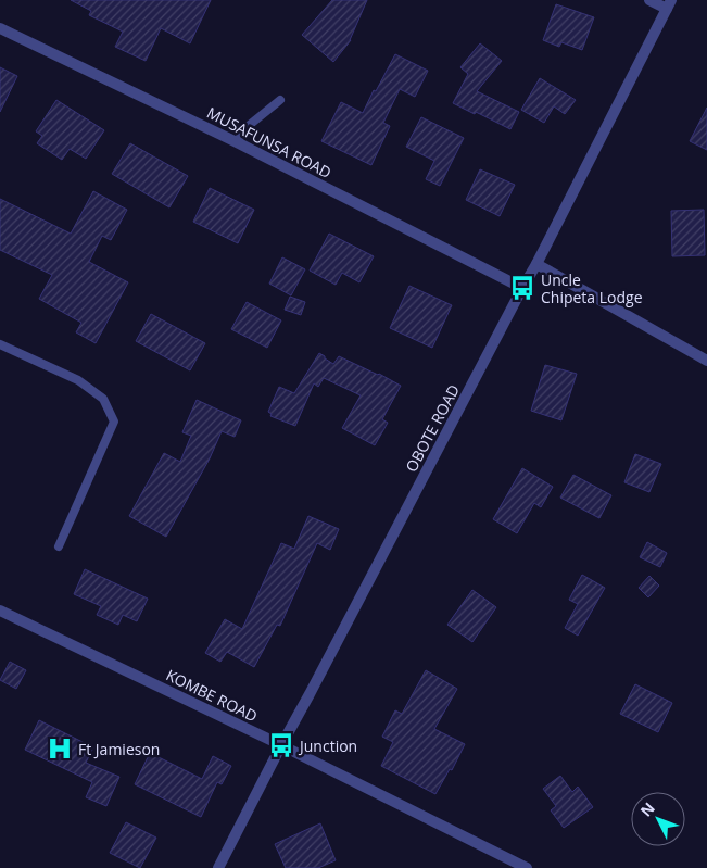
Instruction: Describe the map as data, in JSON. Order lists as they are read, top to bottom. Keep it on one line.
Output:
{"streets":{"street":["MUSAFUNSA ROAD","OBOTE ROAD","KOMBE ROAD"]},"crossings":[["MUSAFUNSA ROAD","OBOTE ROAD"],["OBOTE ROAD","KOMBE ROAD"]],"places":{"bus stop":["Uncle Chipeta Lodge","Junction"],"hospital":["Ft Jamieson"]},"north":"top left"}
